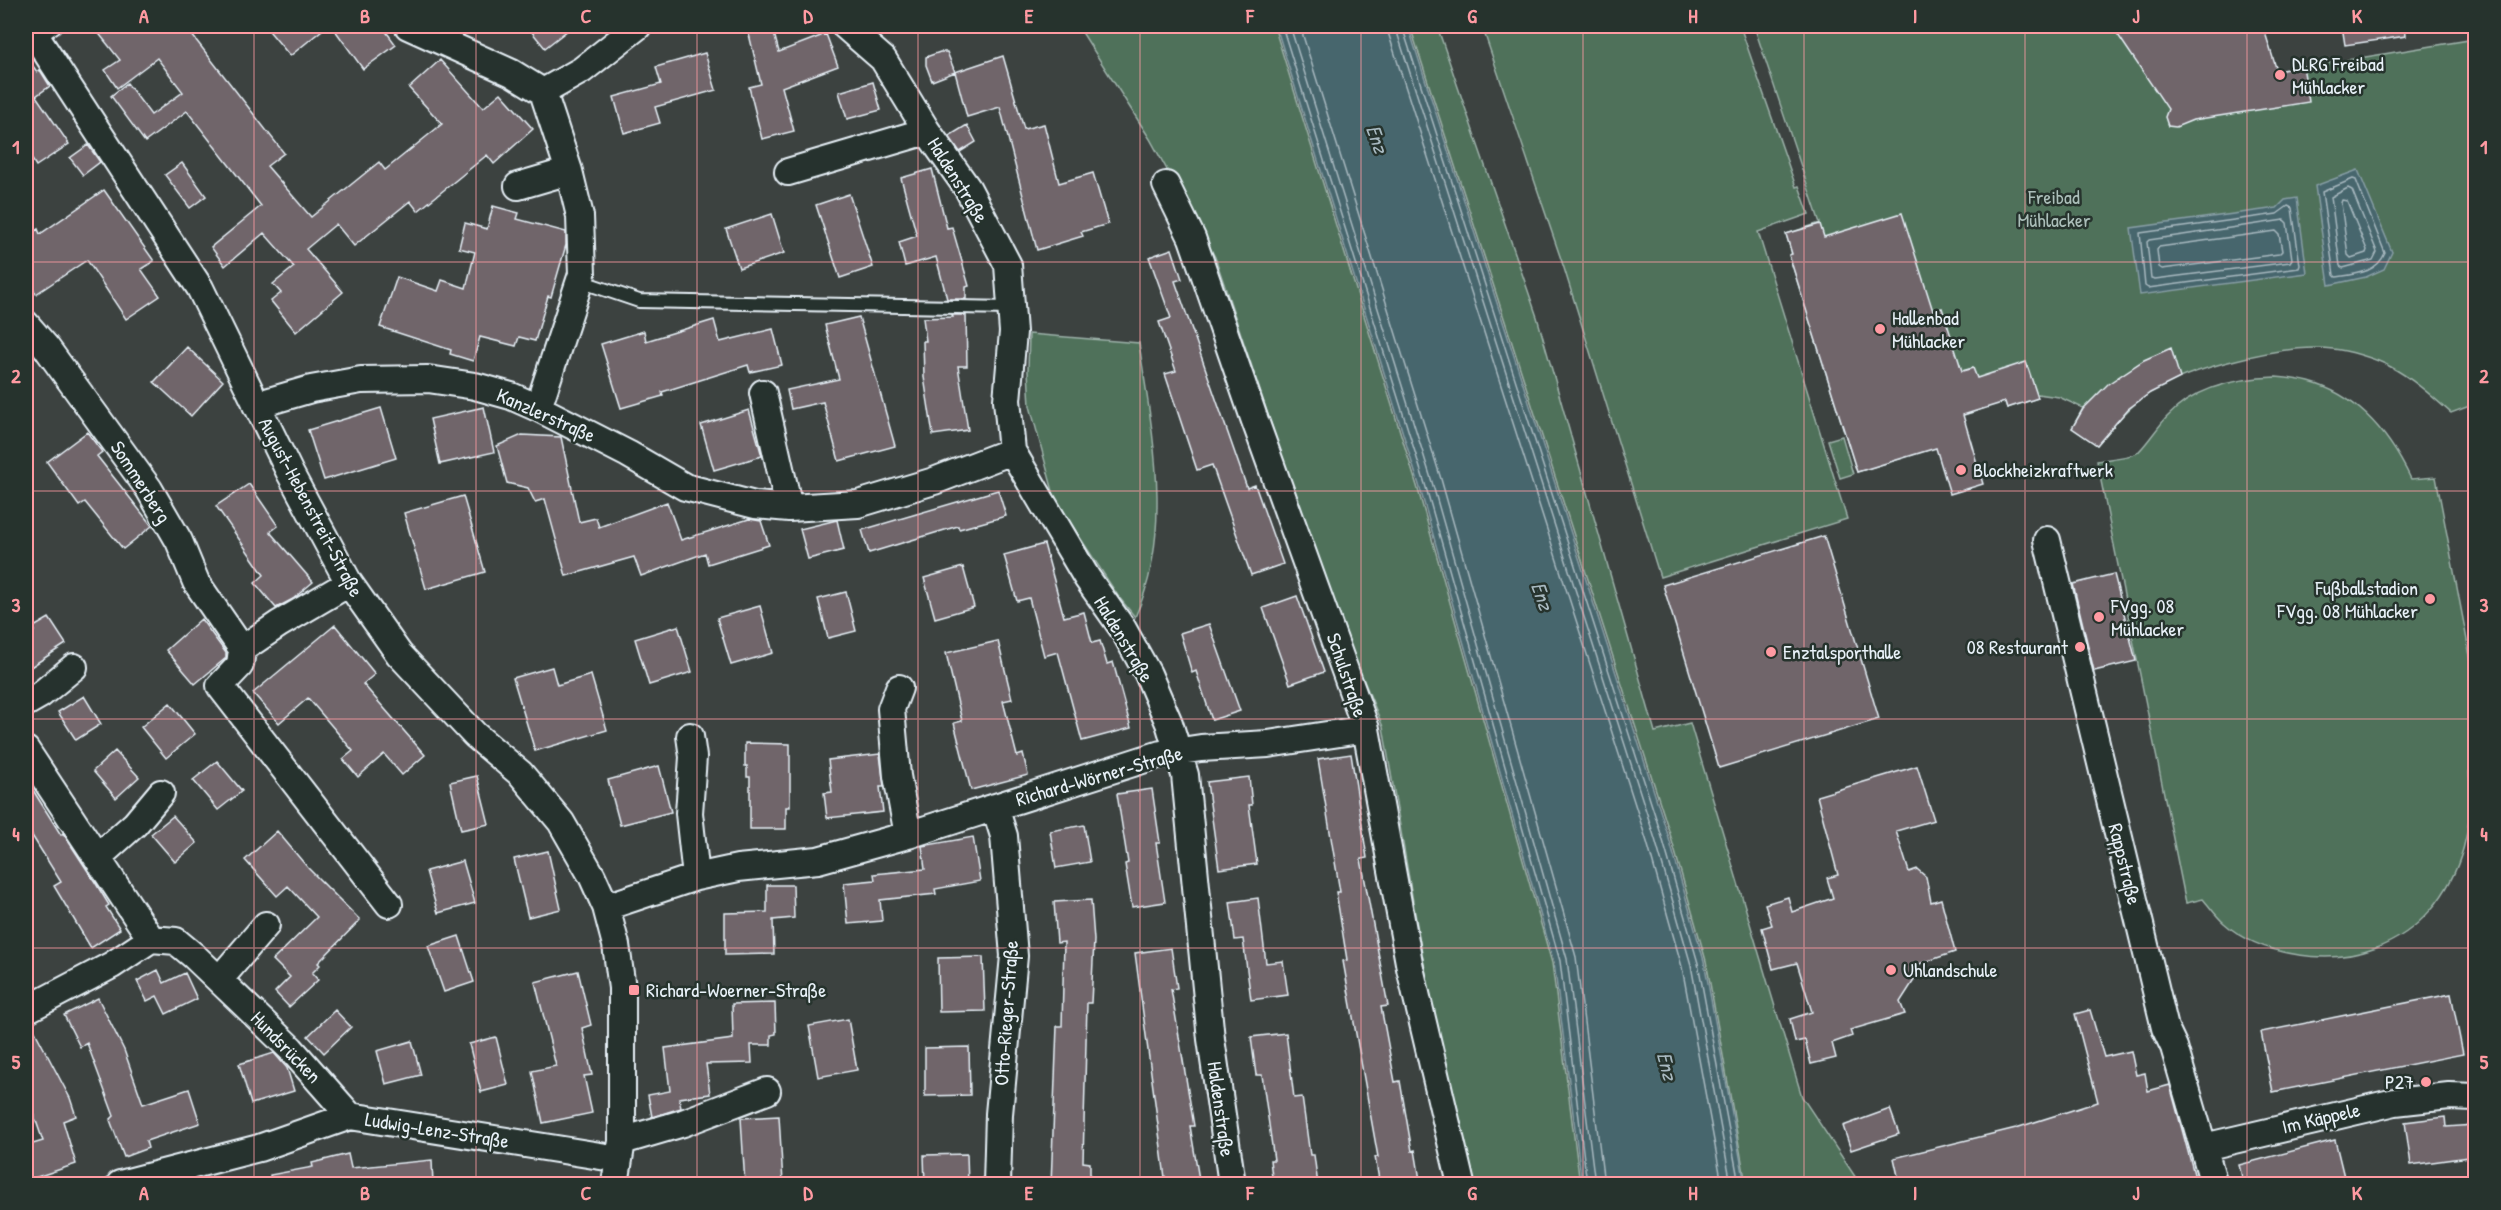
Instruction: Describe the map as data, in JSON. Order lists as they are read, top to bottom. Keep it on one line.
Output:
{"streets":{"street":["Haldenstraße","Kanzlerstraße","Sommerberg","August-Hebenstreit-Straße","Schulstraße","Richard-Wörner-Straße","Rappstraße","Otto-Rieger-Straße","Hundsrücken","Im Käppele","Ludwig-Lenz-Straße"]},"crossings":[["Haldenstraße","Kanzlerstraße"],["Haldenstraße","Richard-Wörner-Straße"],["Kanzlerstraße","August-Hebenstreit-Straße"],["August-Hebenstreit-Straße","Richard-Wörner-Straße"],["August-Hebenstreit-Straße","Ludwig-Lenz-Straße"],["Schulstraße","Richard-Wörner-Straße"],["Richard-Wörner-Straße","Otto-Rieger-Straße"],["Rappstraße","Im Käppele"],["Hundsrücken","Ludwig-Lenz-Straße"]],"water":["Enz"],"parks":["Freibad Mühlacker"],"places":{"other":["DLRG Freibad Mühlacker","Hallenbad Mühlacker","Blockheizkraftwerk","Fußballstadion FVgg. 08 Mühlacker","FVgg. 08 Mühlacker","08 Restaurant","Enztalsporthalle","Uhlandschule","P27"],"transit":["Richard-Woerner-Straße"]},"grid":{"columns":["A","B","C","D","E","F","G","H","I","J","K"],"rows":["1","2","3","4","5"]}}
